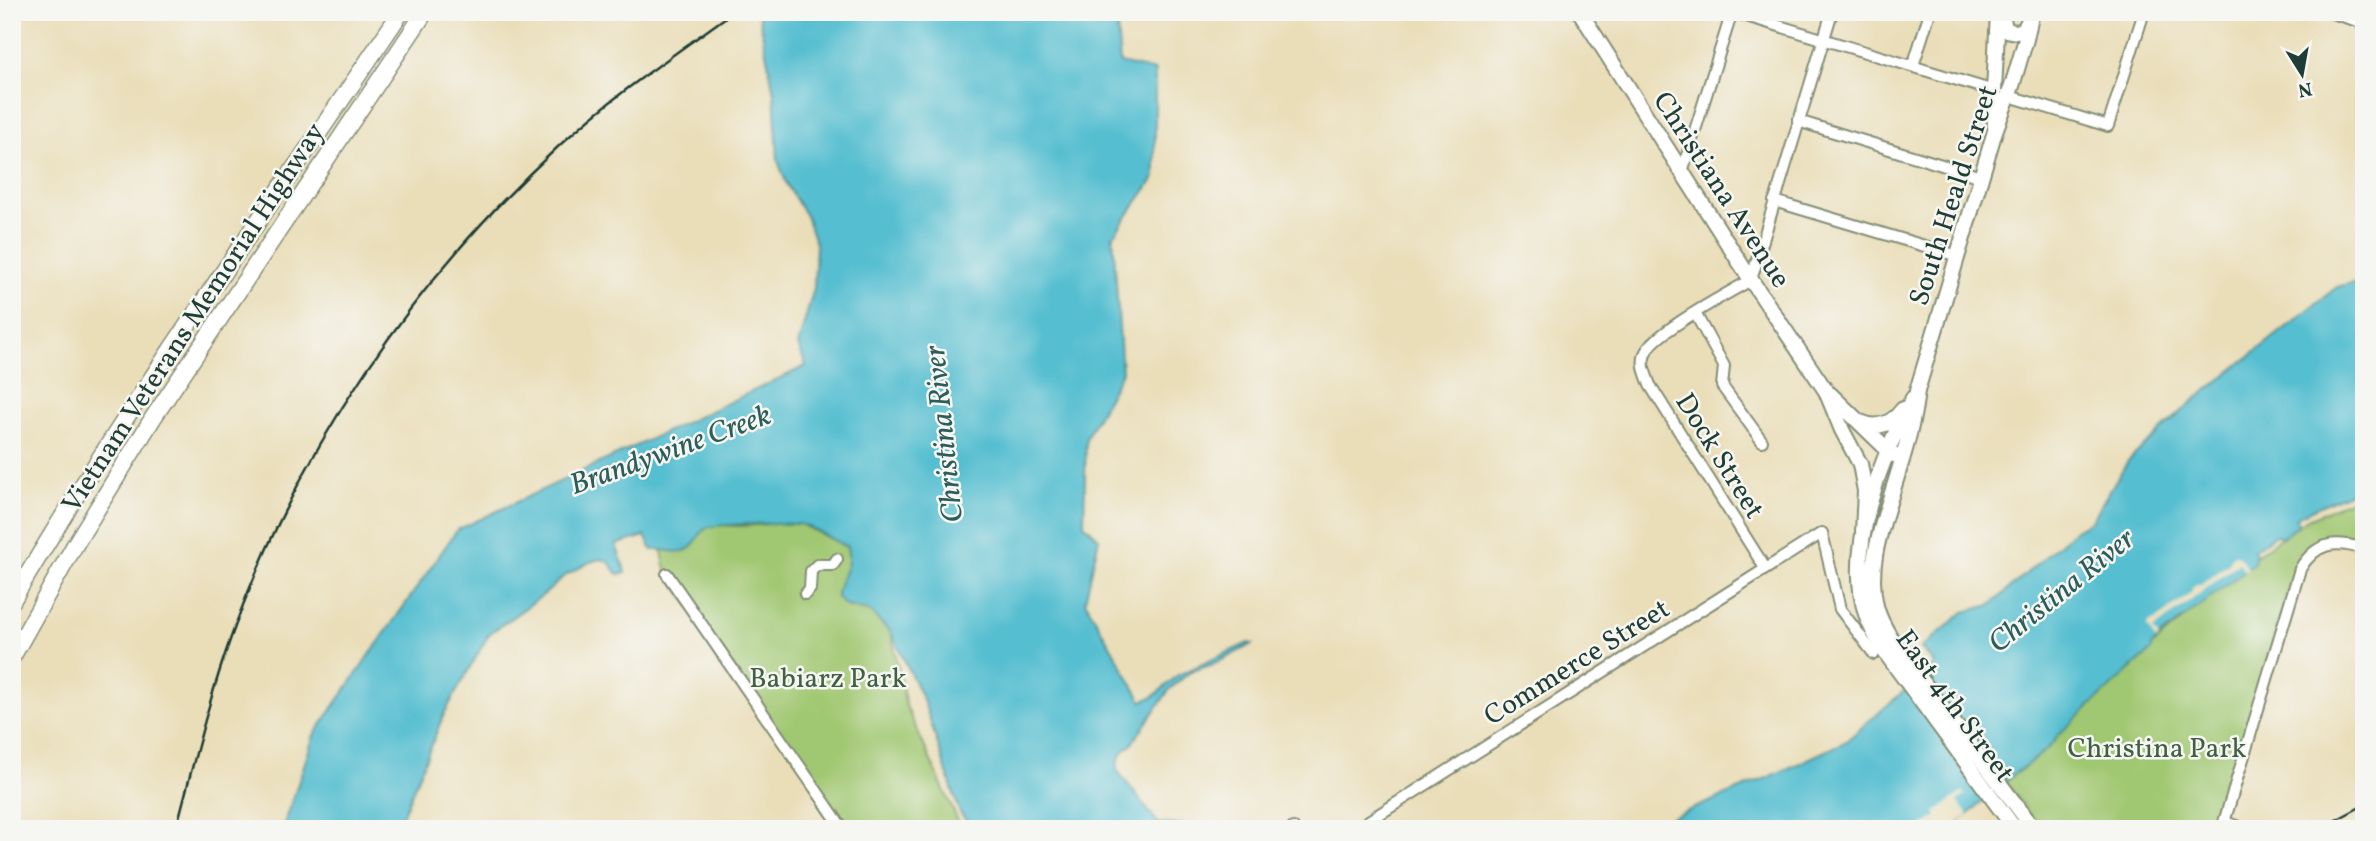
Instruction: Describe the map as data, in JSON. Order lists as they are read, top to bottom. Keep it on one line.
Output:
{"streets":{"highway":["Vietnam Veterans Memorial Highway"],"main road":["Christiana Avenue","South Heald Street","East 4th Street"],"street":["Dock Street","Commerce Street"]},"crossings":[["Christiana Avenue","South Heald Street"],["South Heald Street","East 4th Street"],["Dock Street","Commerce Street"]],"water":["Christina River","Brandywine Creek"],"parks":["Babiarz Park","Christina Park"],"north":"bottom"}
